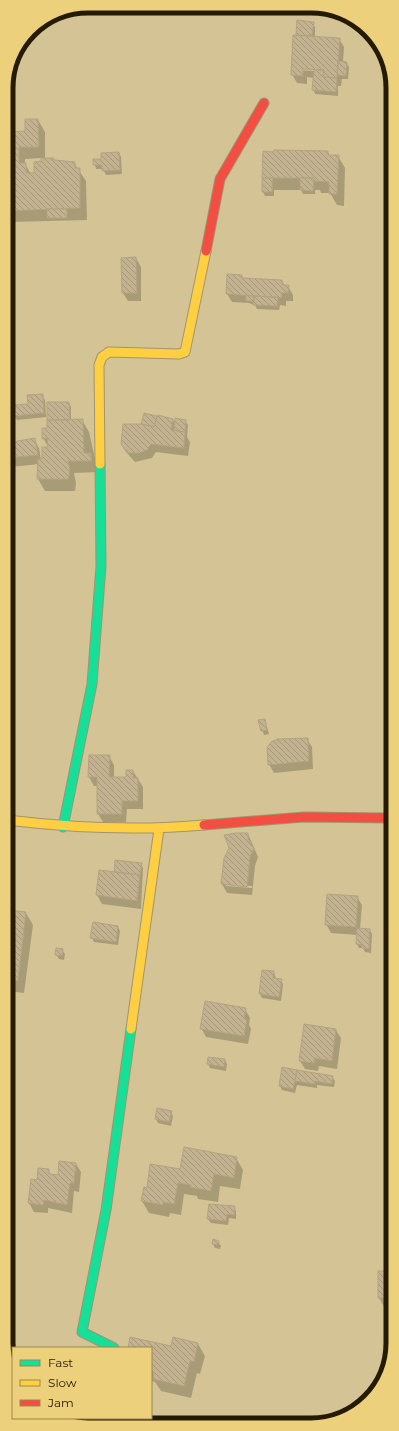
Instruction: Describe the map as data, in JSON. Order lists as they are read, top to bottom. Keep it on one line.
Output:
{"legend":["Fast","Slow","Jam"]}
